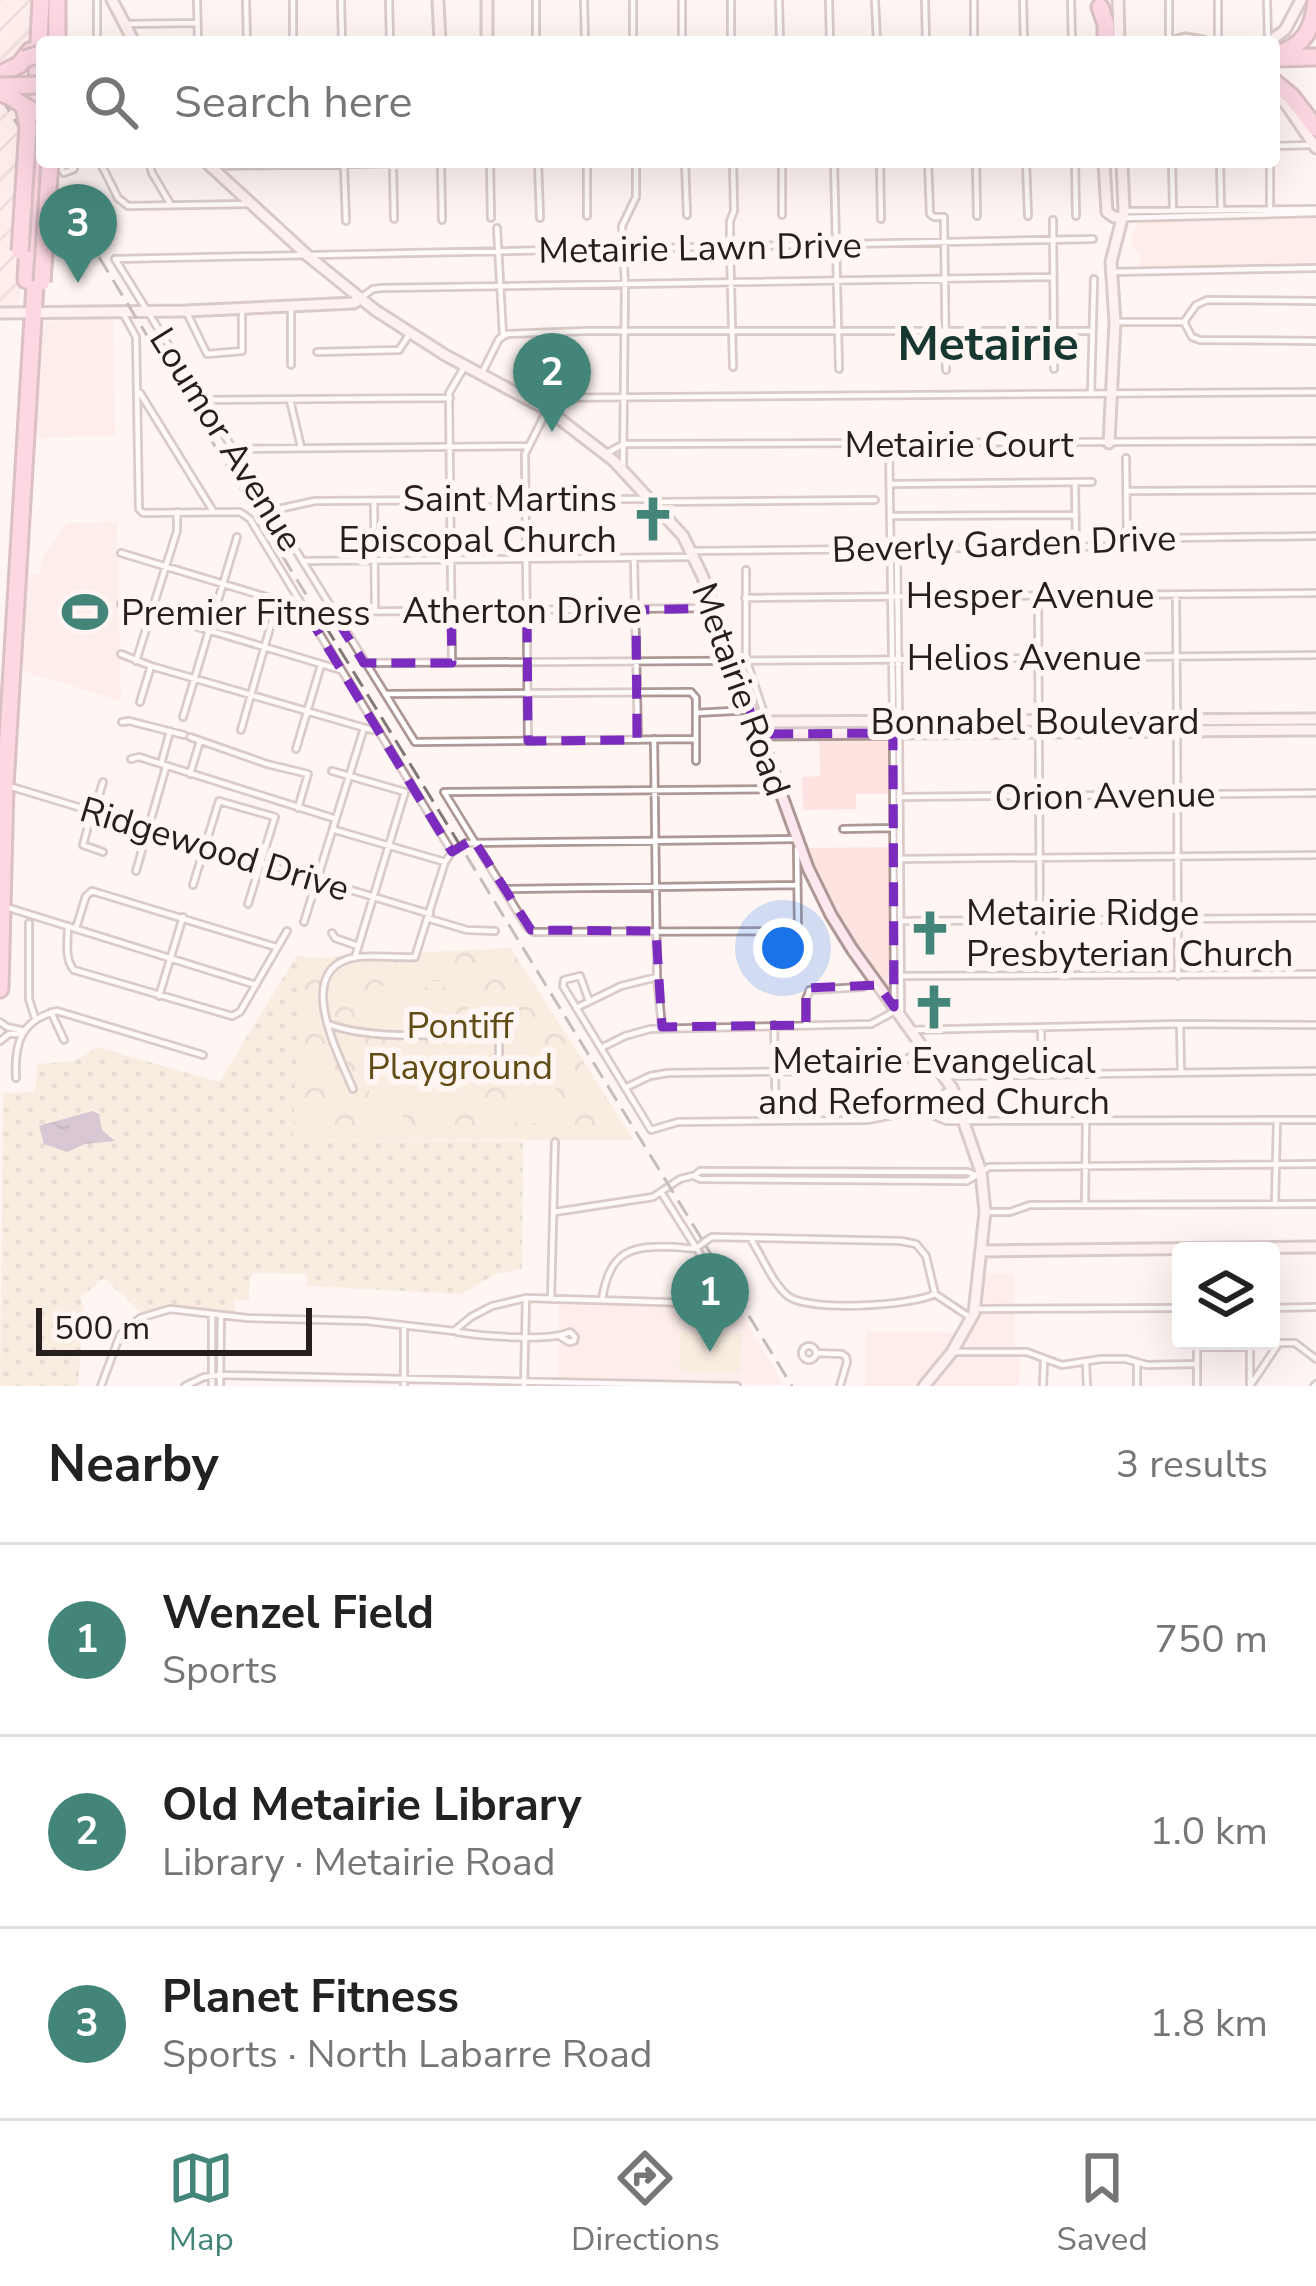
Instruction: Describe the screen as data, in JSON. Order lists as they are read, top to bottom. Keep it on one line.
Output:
{"streets":{"main road":["Metairie Road","Bonnabel Boulevard"],"street":["Metairie Lawn Drive","Loumor Avenue","Metairie Court","Beverly Garden Drive","Hesper Avenue","Atherton Drive","Helios Avenue","Orion Avenue","Ridgewood Drive"]},"crossings":[["Metairie Lawn Drive","Loumor Avenue"],["Metairie Lawn Drive","Metairie Road"],["Loumor Avenue","Beverly Garden Drive"],["Loumor Avenue","Atherton Drive"],["Loumor Avenue","Helios Avenue"],["Metairie Court","Metairie Road"],["Beverly Garden Drive","Metairie Road"],["Atherton Drive","Metairie Road"],["Helios Avenue","Metairie Road"],["Metairie Road","Bonnabel Boulevard"]],"districts":["Metairie"],"parks":["Pontiff Playground"],"places":{"church":["Saint Martins Episcopal Church","Metairie Ridge Presbyterian Church","Metairie Evangelical and Reformed Church"],"sports":["Premier Fitness"]},"scale_bar":"500 m","page":{"search":"Search here","pins":["3","2","1"],"scale":"500 m","heading":["Nearby","3 results"],"list":[{"mark":"1","name":"Wenzel Field","note":"Sports","value":"750 m"},{"mark":"2","name":"Old Metairie Library","note":"Library · Metairie Road","value":"1.0 km"},{"mark":"3","name":"Planet Fitness","note":"Sports · North Labarre Road","value":"1.8 km"}],"nav":["Map","Directions","Saved"]}}
